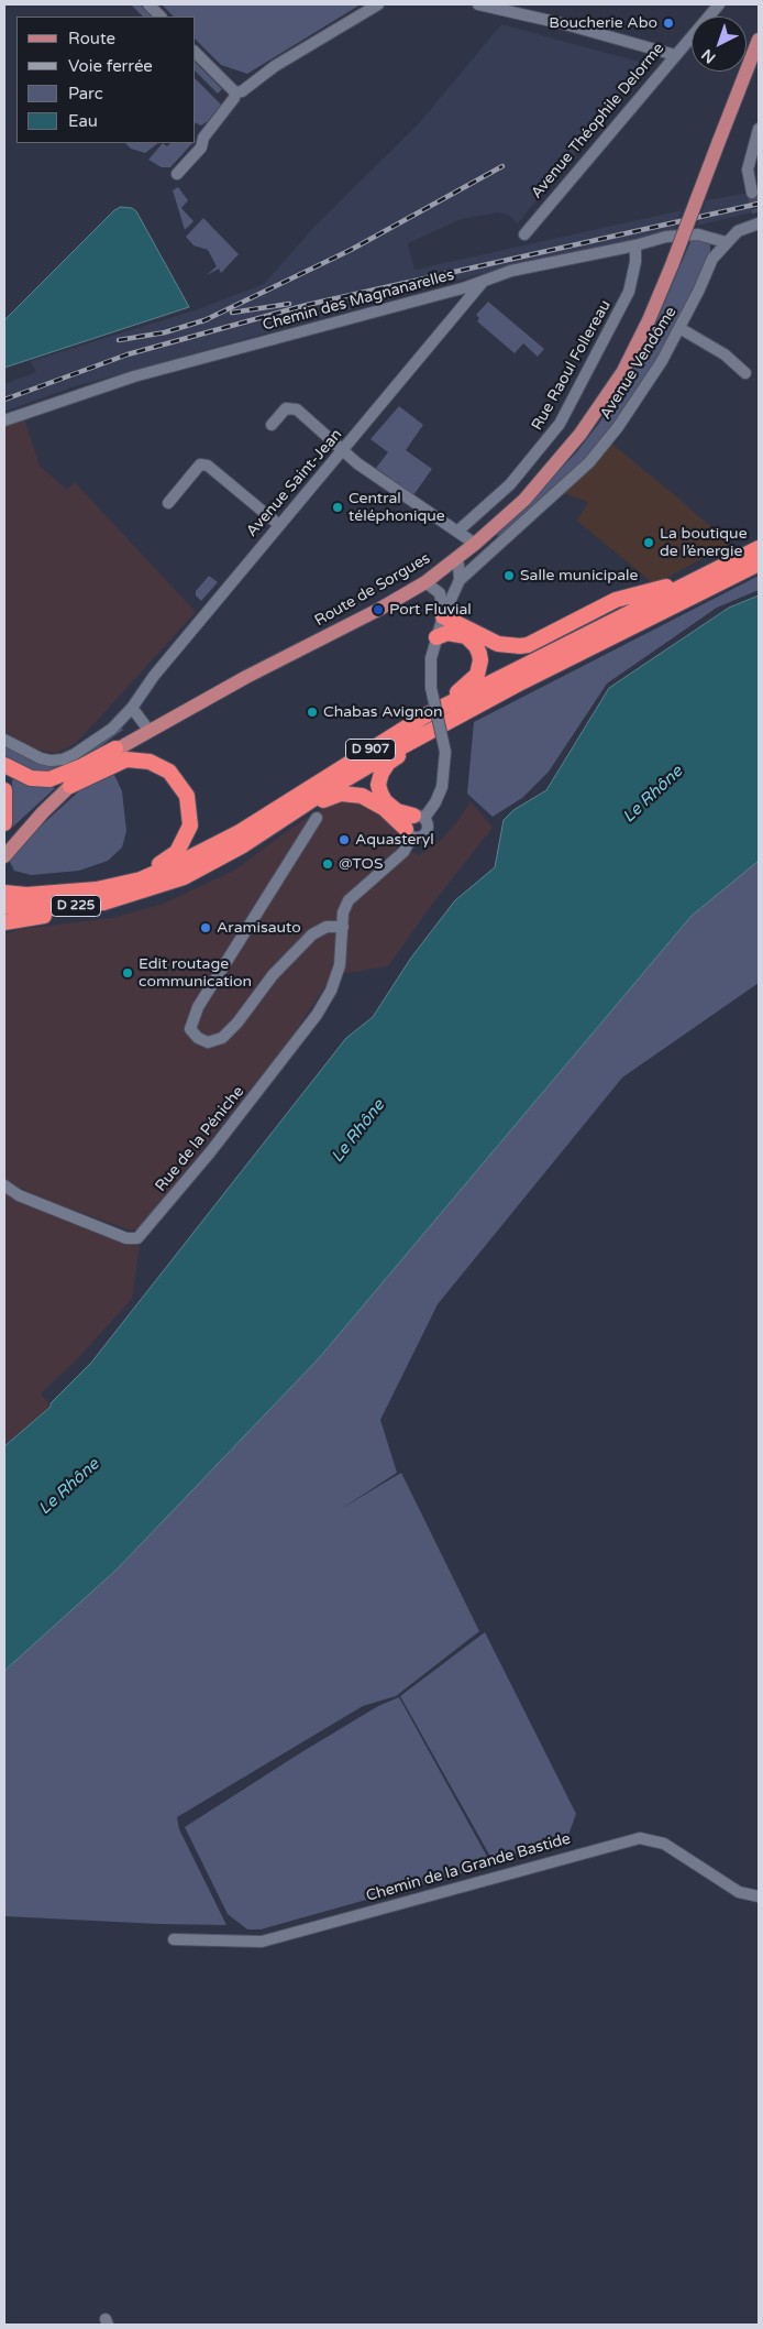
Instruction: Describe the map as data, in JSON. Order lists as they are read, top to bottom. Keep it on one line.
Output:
{"streets":{"highway":["D 907","D 225"],"main road":["Route de Sorgues"],"street":["Avenue Théophile Delorme","Chemin des Magnanarelles","Avenue Vendôme","Rue Raoul Follereau","Avenue Saint-Jean","Rue de la Péniche","Chemin de la Grande Bastide"]},"crossings":[["Chemin des Magnanarelles","Avenue Vendôme"],["Chemin des Magnanarelles","Rue Raoul Follereau"],["Chemin des Magnanarelles","Avenue Saint-Jean"],["Route de Sorgues","D 907"],["D 907","D 225"]],"water":["Le Rhône"],"places":["Boucherie Abo","Central téléphonique","La boutique de l’énergie","Salle municipale","Port Fluvial","Chabas Avignon","Aquasteryl","@TOS","Aramisauto","Edit routage communication"],"legend":["Route","Voie ferrée","Parc","Eau"],"north":"bottom left"}
